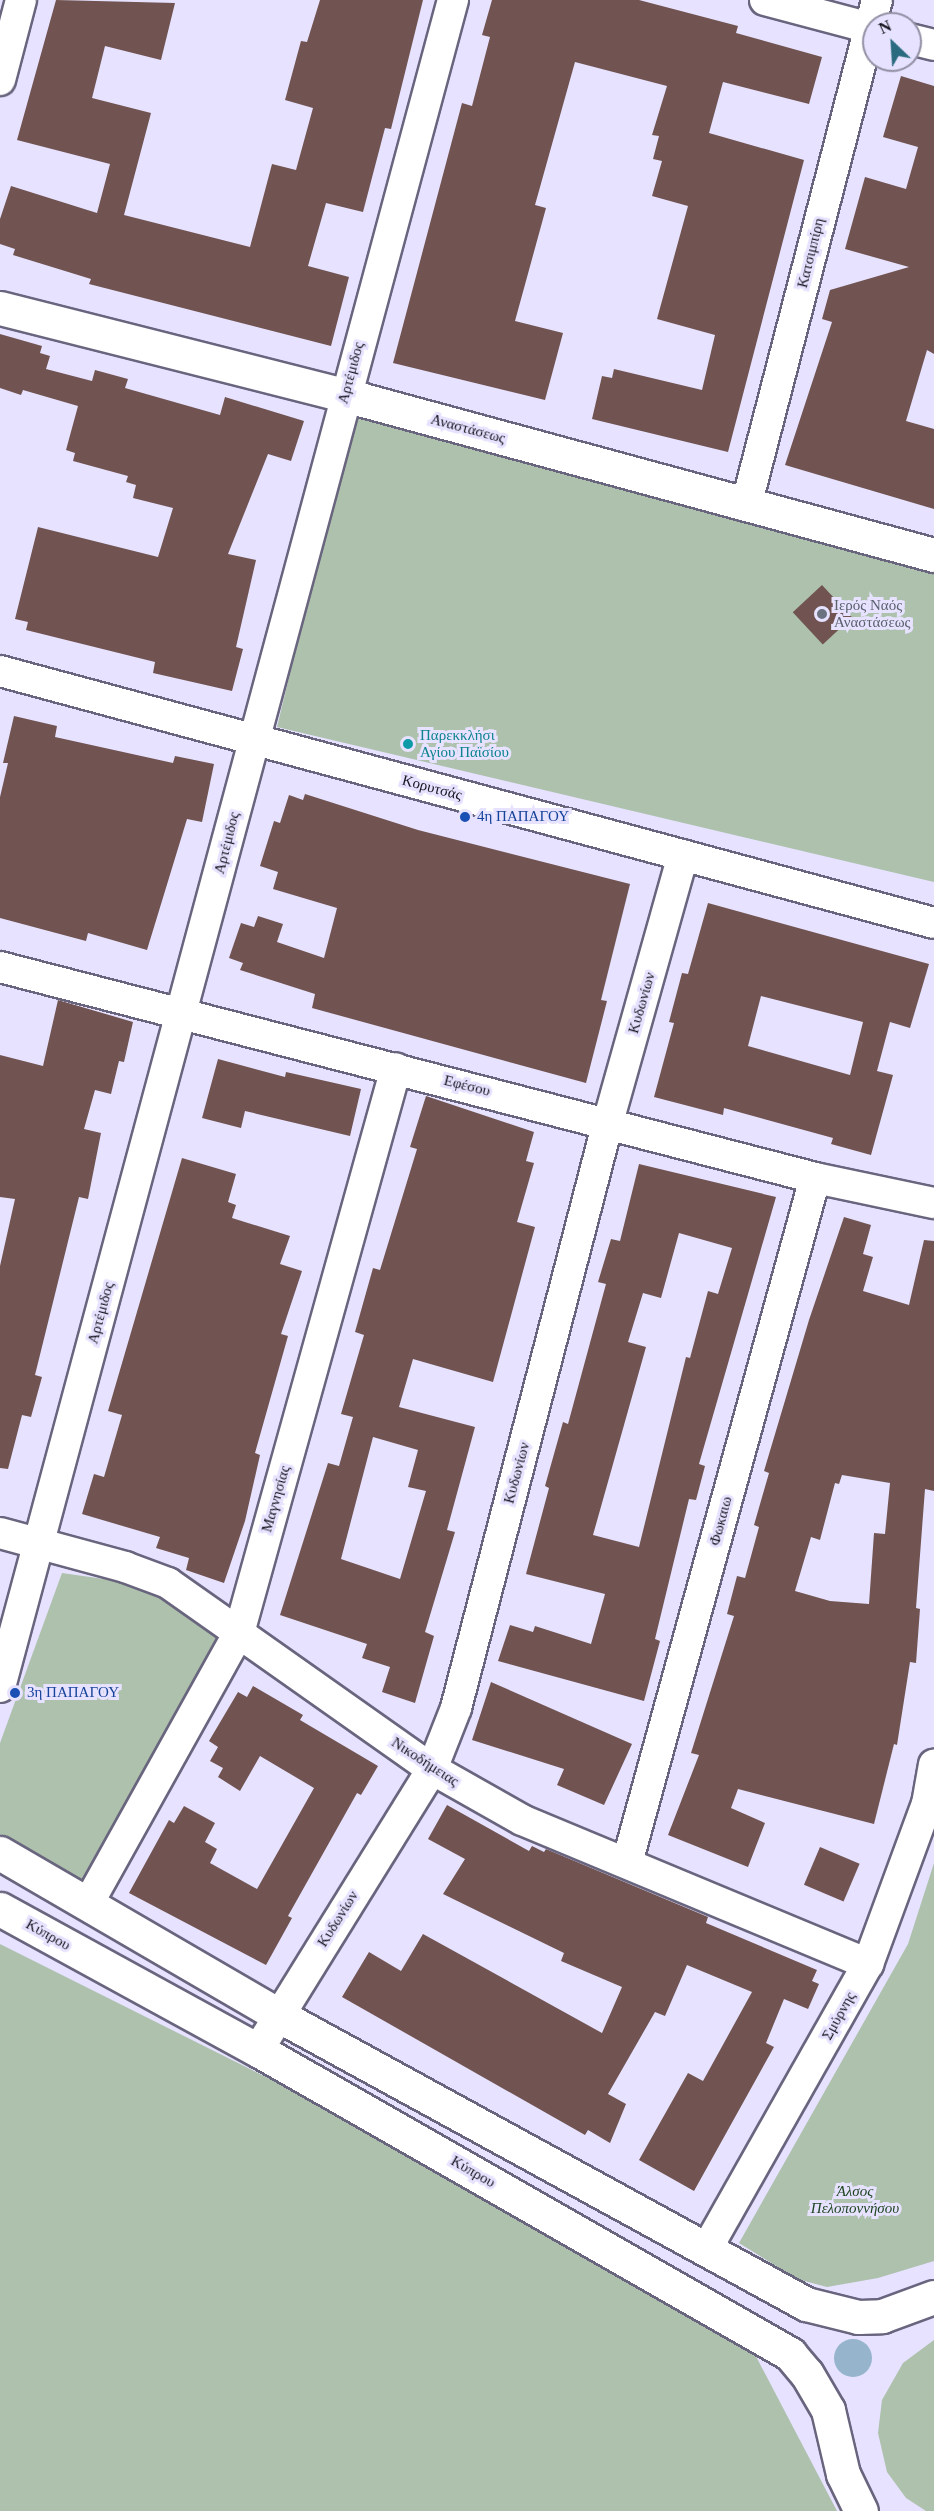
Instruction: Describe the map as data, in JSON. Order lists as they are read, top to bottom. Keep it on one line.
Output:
{"streets":{"street":["Κατσιμπίρη","Αρτέμιδος","Αναστάσεως","Κορυτσάς","Κυδωνίων","Εφέσου","Μαγνησίας","Φωκαιω","Νικοδήμειας","Κύπρου","Σμύρνης"]},"crossings":[["Κατσιμπίρη","Αναστάσεως"],["Αρτέμιδος","Αναστάσεως"],["Αρτέμιδος","Κορυτσάς"],["Αρτέμιδος","Εφέσου"],["Αρτέμιδος","Νικοδήμειας"],["Κορυτσάς","Κυδωνίων"],["Κυδωνίων","Εφέσου"],["Κυδωνίων","Νικοδήμειας"],["Κυδωνίων","Κύπρου"],["Εφέσου","Μαγνησίας"],["Εφέσου","Φωκαιω"],["Μαγνησίας","Νικοδήμειας"],["Φωκαιω","Νικοδήμειας"],["Νικοδήμειας","Σμύρνης"]],"parks":["Άλσος Πελοποννήσου"],"places":["Ιερός Ναός Αναστάσεως","Παρεκκλήσι Αγίου Παϊσίου","4η ΠΑΠΑΓΟΥ","3η ΠΑΠΑΓΟΥ"],"north":"top left"}
